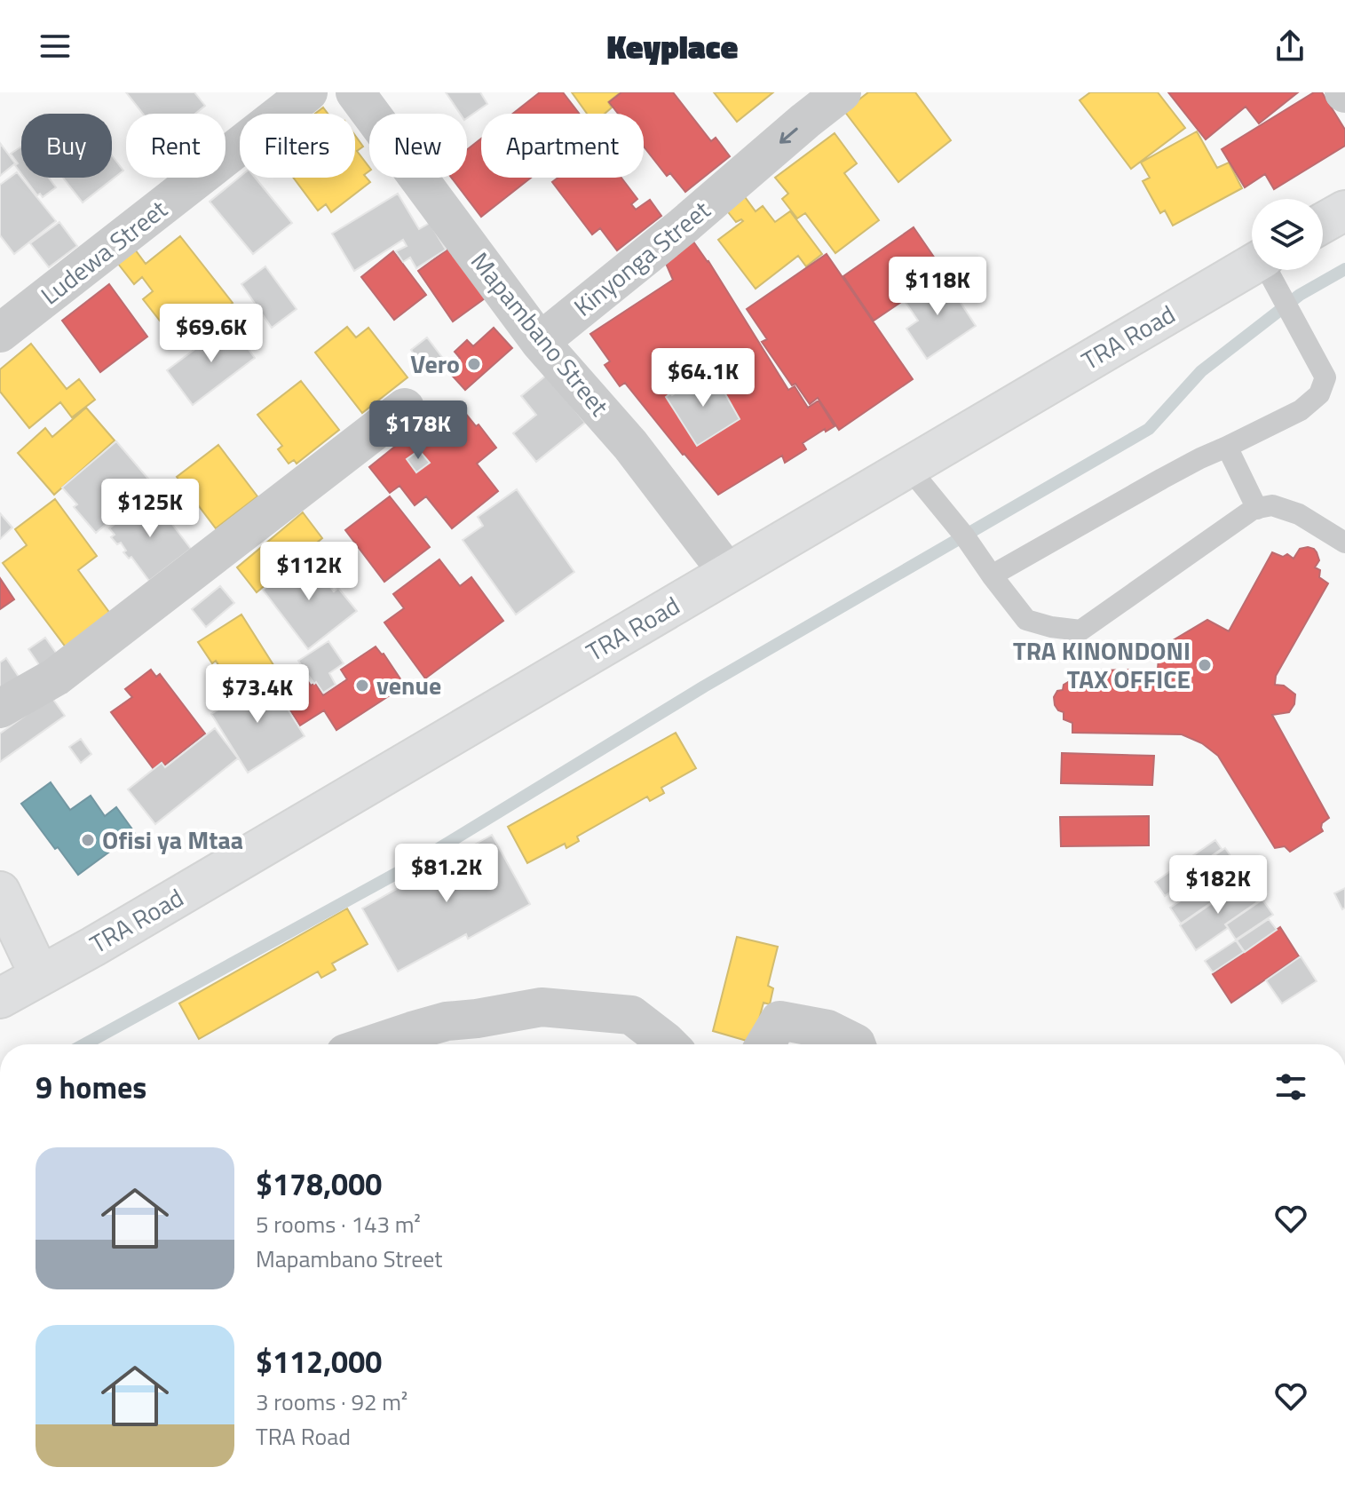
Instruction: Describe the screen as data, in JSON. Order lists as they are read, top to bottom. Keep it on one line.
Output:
{"streets":{"main road":["TRA Road"],"street":["Ludewa Street","Kinyonga Street","Mapambano Street"]},"crossings":[["Kinyonga Street","Mapambano Street"],["Mapambano Street","TRA Road"]],"one_way":["Kinyonga Street"],"places":["Vero","TRA KINONDONI TAX OFFICE","venue","Ofisi ya Mtaa"],"page":{"header":"Keyplace","chip":["Buy","Rent","Filters","New","Apartment"],"price":["$118K","$69.6K","$64.1K","$178K","$125K","$112K","$73.4K","$81.2K","$182K"],"heading":"9 homes","list":[{"name":"$178,000","note":"5 rooms · 143 m² · Mapambano Street"},{"name":"$112,000","note":"3 rooms · 92 m² · TRA Road"}]}}
